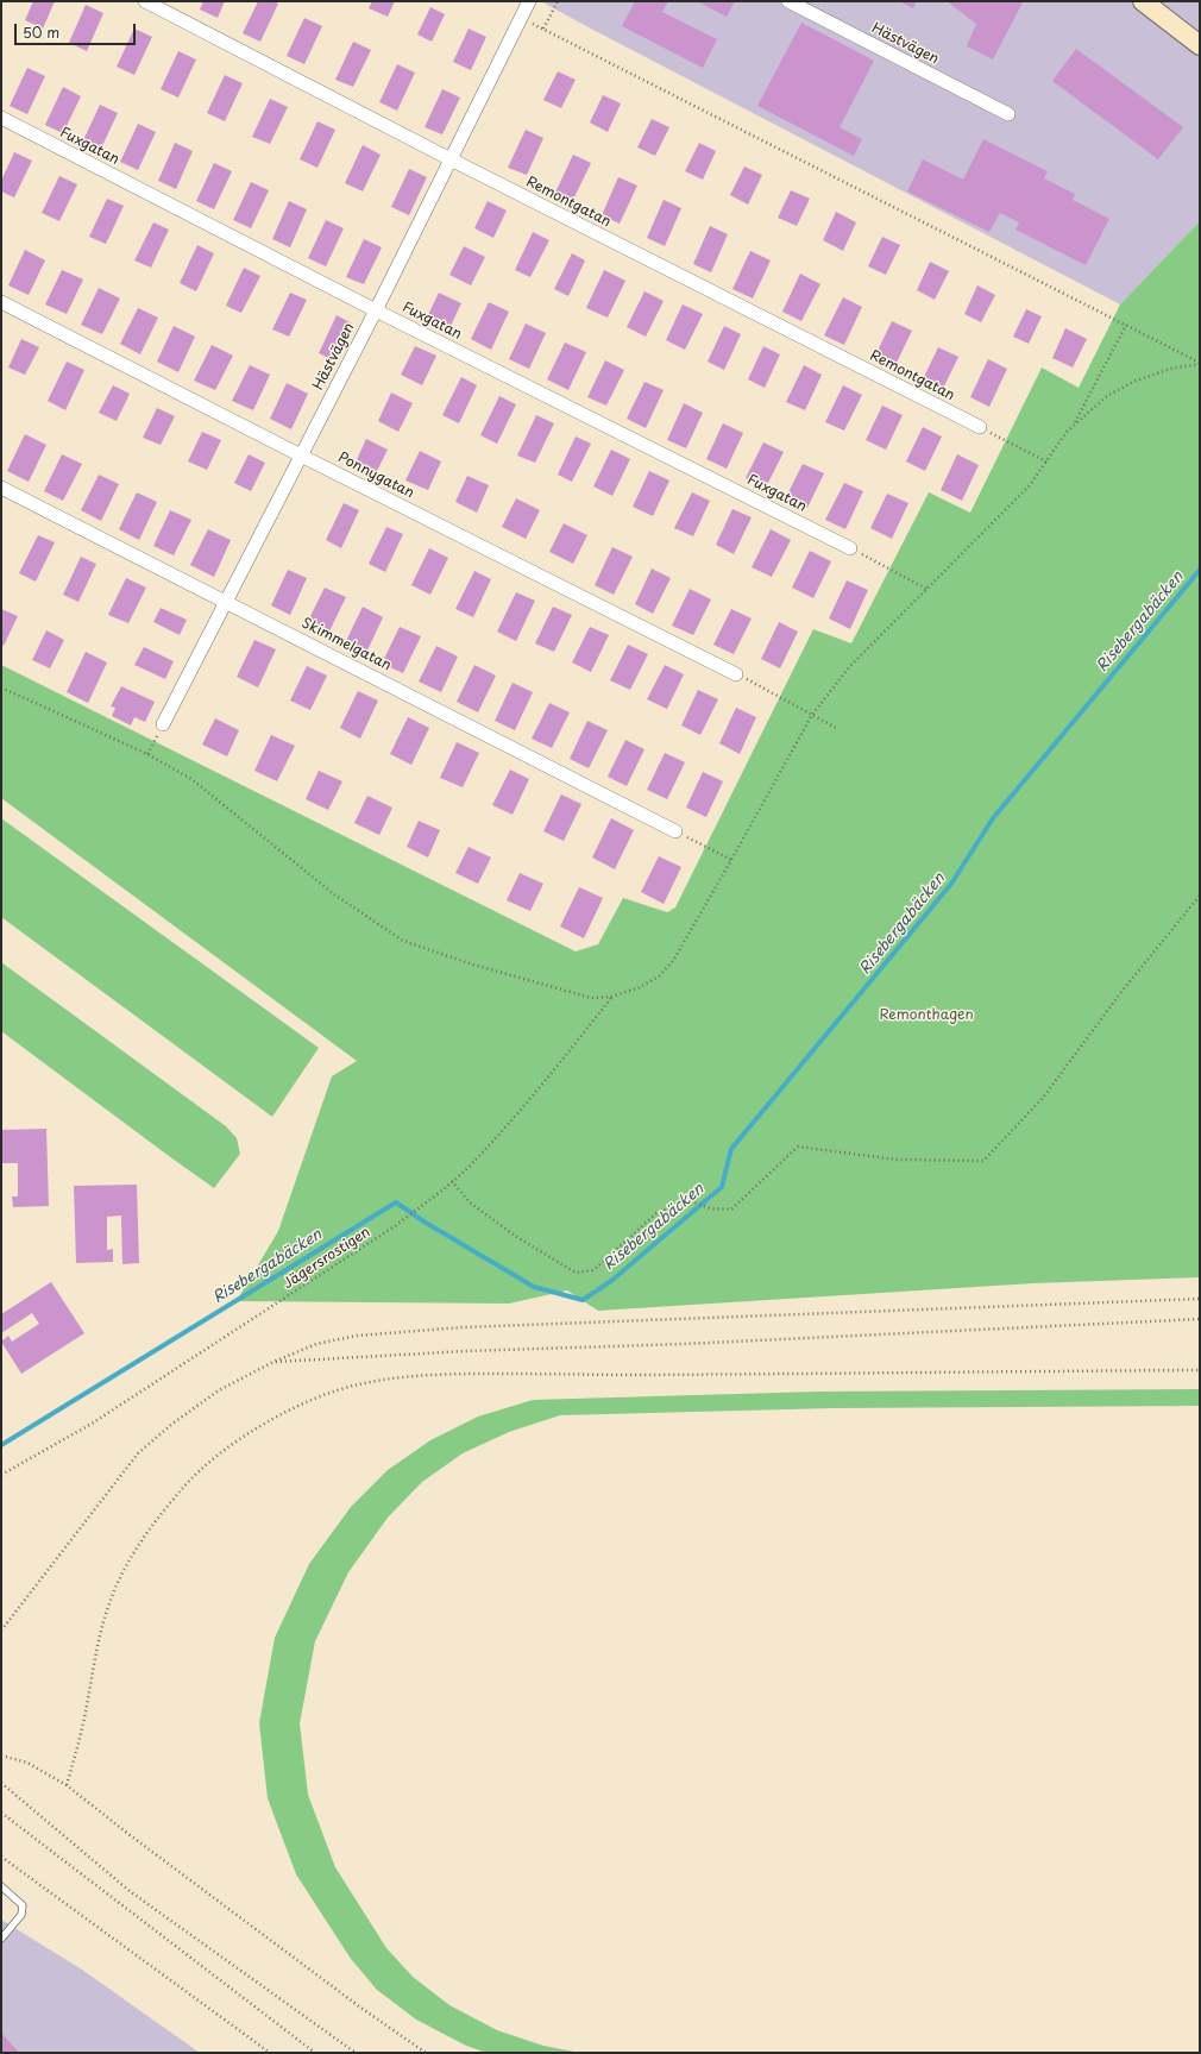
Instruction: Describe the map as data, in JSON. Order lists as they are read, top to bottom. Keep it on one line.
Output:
{"streets":{"street":["Hästvägen","Fuxgatan","Remontgatan","Ponnygatan","Skimmelgatan"],"path":["Jägersrostigen"]},"crossings":[["Hästvägen","Fuxgatan"],["Hästvägen","Remontgatan"],["Hästvägen","Ponnygatan"],["Hästvägen","Skimmelgatan"]],"water":["Risebergabäcken"],"parks":["Remonthagen"],"scale_bar":"50 m"}
